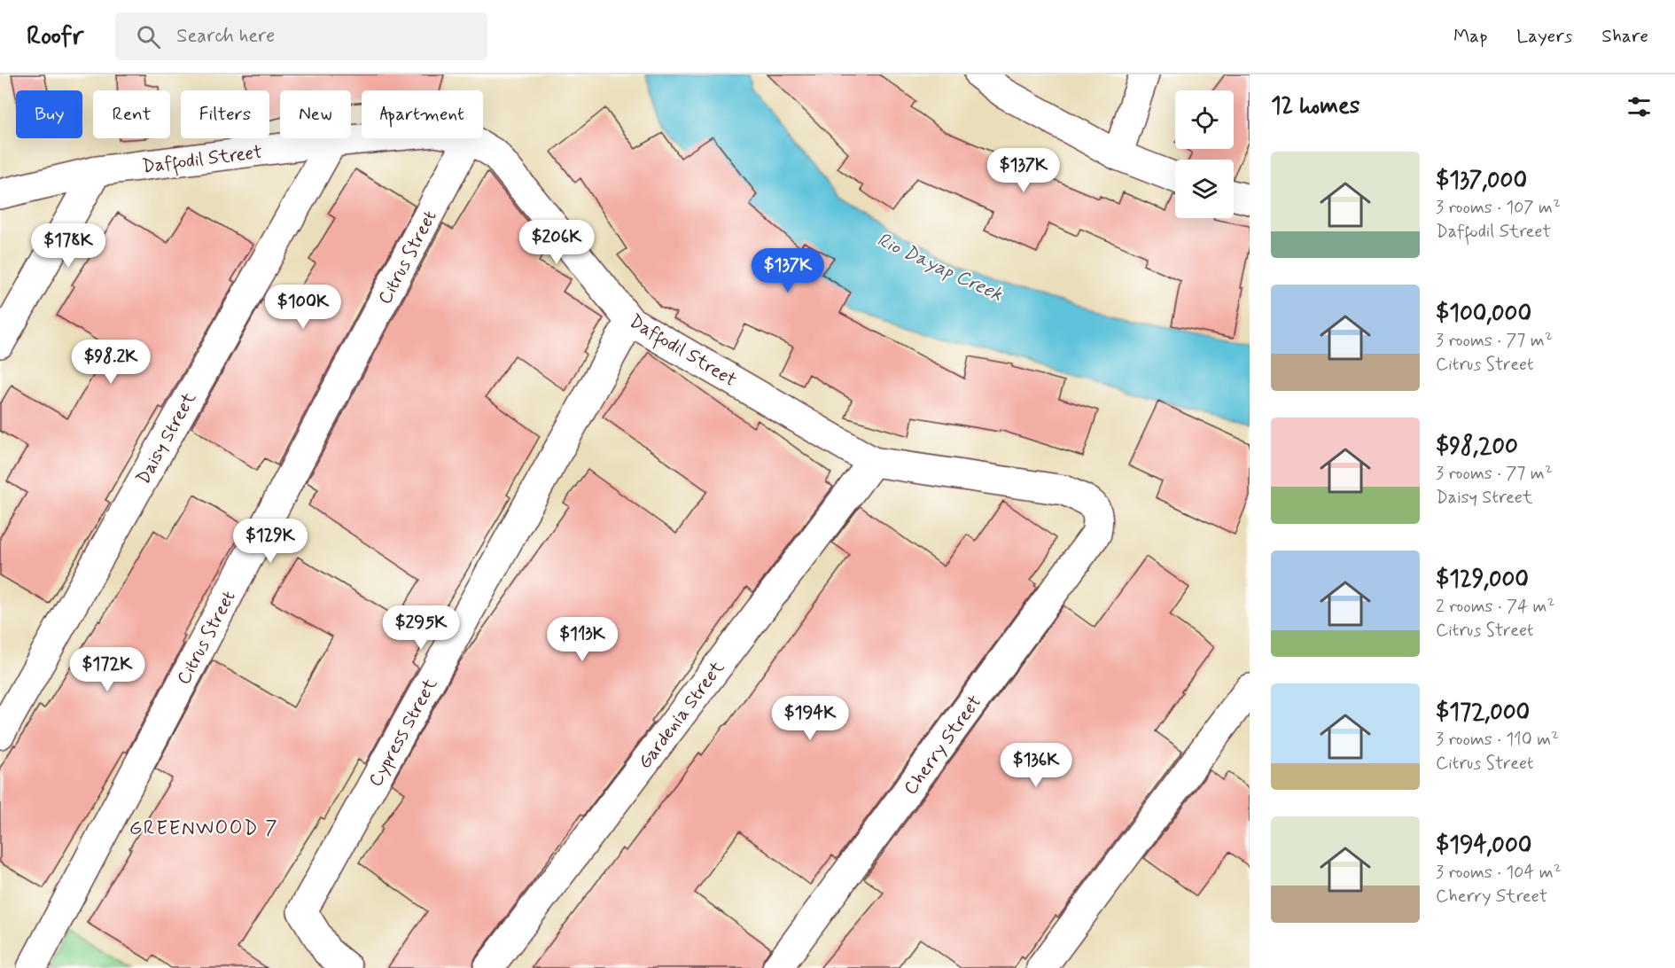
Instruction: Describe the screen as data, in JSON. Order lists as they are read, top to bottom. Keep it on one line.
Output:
{"streets":{"street":["Daffodil Street","Citrus Street","Daisy Street","Gardenia Street","Cypress Street","Cherry Street"]},"crossings":[["Daffodil Street","Citrus Street"],["Daffodil Street","Daisy Street"],["Daffodil Street","Gardenia Street"],["Daffodil Street","Cypress Street"],["Daffodil Street","Cherry Street"]],"districts":["GREENWOOD 7"],"water":["Rio Dayap Creek"],"page":{"header":"Roofr","search":"Search here","nav":["Map","Layers","Share"],"heading":"12 homes","chip":["Buy","Rent","Filters","New","Apartment"],"list":[{"name":"$137,000","note":"3 rooms · 107 m² · Daffodil Street"},{"name":"$100,000","note":"3 rooms · 77 m² · Citrus Street"},{"name":"$98,200","note":"3 rooms · 77 m² · Daisy Street"},{"name":"$129,000","note":"2 rooms · 74 m² · Citrus Street"},{"name":"$172,000","note":"3 rooms · 110 m² · Citrus Street"},{"name":"$194,000","note":"3 rooms · 104 m² · Cherry Street"}],"price":["$137K","$206K","$178K","$137K","$100K","$98.2K","$129K","$295K","$113K","$172K","$194K","$136K"]}}
